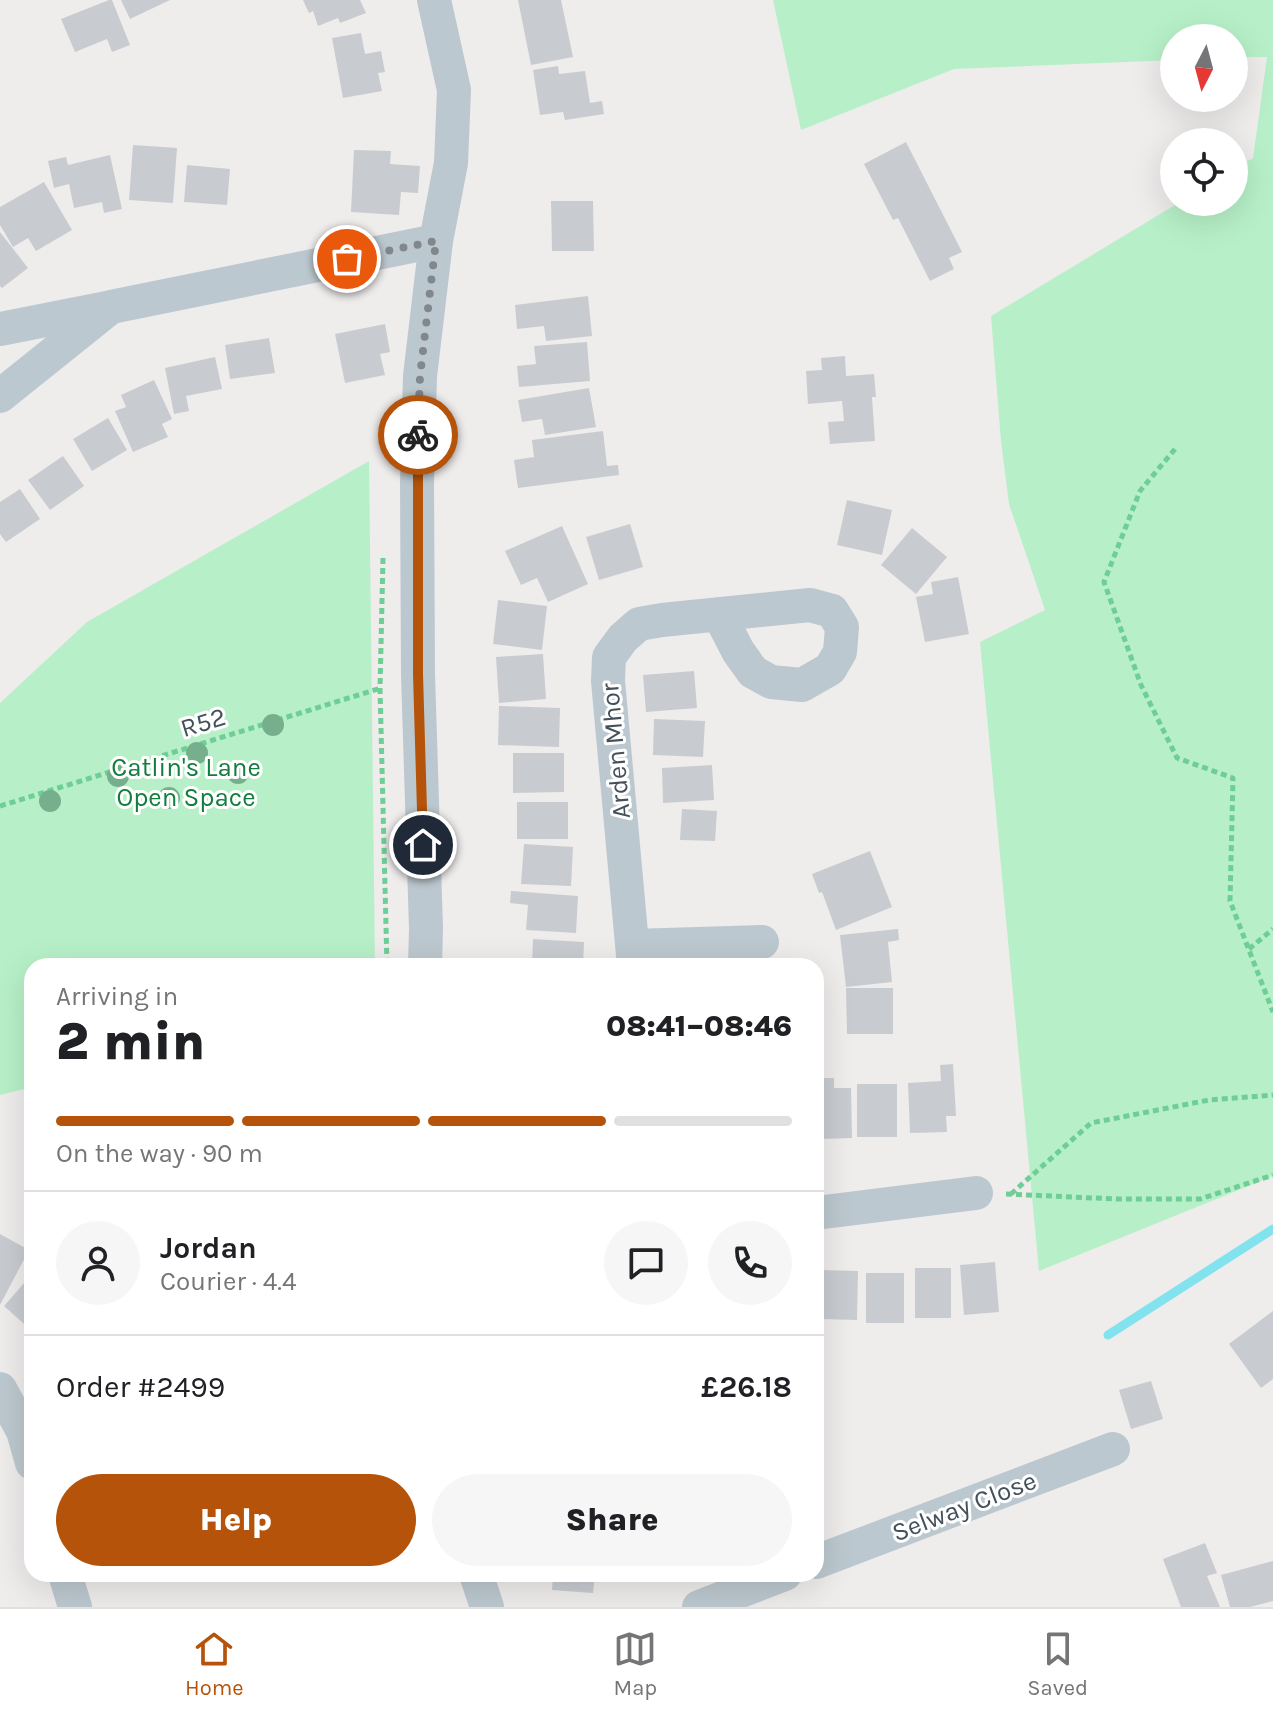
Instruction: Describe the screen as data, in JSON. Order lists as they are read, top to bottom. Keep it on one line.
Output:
{"streets":{"street":["Arden Mhor","Selway Close"],"path":["R52"]},"parks":["Catlin's Lane Open Space"],"north":"bottom","page":{"heading":["2 min","Arriving in","08:41–08:46"],"panel":["Jordan","Courier · 4.4","Order #2499","£26.18"],"bar":"On the way · 90 m","buttons":["Help","Share"],"tabs":["Home","Map","Saved"]}}
